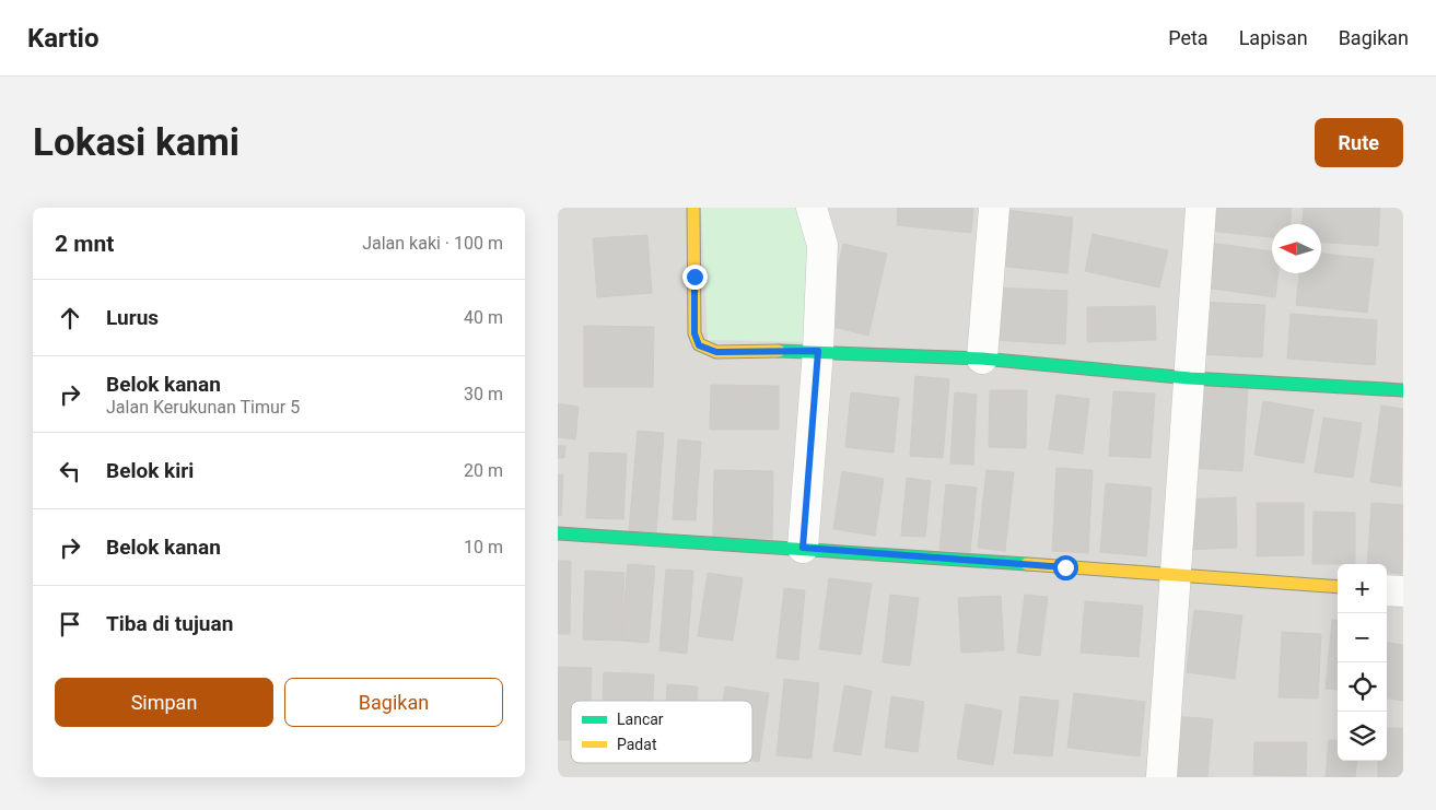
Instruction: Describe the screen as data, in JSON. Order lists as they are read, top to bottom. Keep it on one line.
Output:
{"legend":["Lancar","Padat"],"north":"left","page":{"header":"Kartio","nav":["Peta","Lapisan","Bagikan"],"buttons":["Rute",["Simpan","Bagikan"]],"title":"Lokasi kami","heading":["2 mnt","Jalan kaki · 100 m"],"list":[["Lurus","40 m"],["Belok kanan","Jalan Kerukunan Timur 5","30 m"],["Belok kiri","20 m"],["Belok kanan","10 m"],"Tiba di tujuan"],"map_buttons":["+","−"]}}
